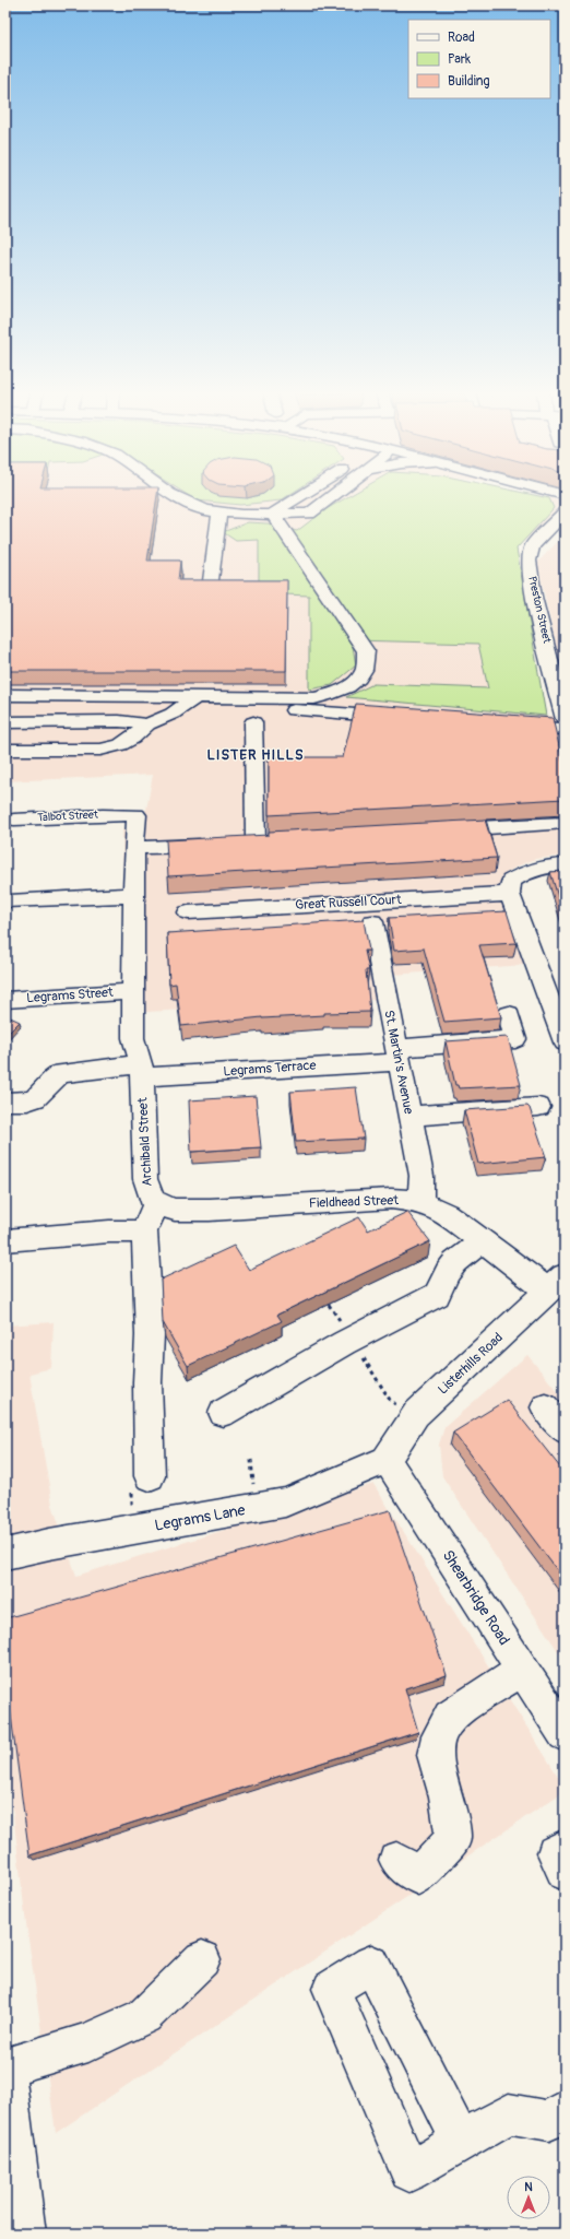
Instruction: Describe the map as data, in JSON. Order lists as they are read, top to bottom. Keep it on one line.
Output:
{"streets":{"street":["Preston Street","Talbot Street","Great Russell Court","Legrams Street","St. Martin's Avenue","Legrams Terrace","Archibald Street","Fieldhead Street","Listerhills Road","Legrams Lane","Shearbridge Road"]},"crossings":[["Talbot Street","Archibald Street"],["Great Russell Court","St. Martin's Avenue"],["Legrams Street","Archibald Street"],["St. Martin's Avenue","Legrams Terrace"],["St. Martin's Avenue","Fieldhead Street"],["Legrams Terrace","Archibald Street"],["Archibald Street","Fieldhead Street"],["Fieldhead Street","Listerhills Road"],["Listerhills Road","Legrams Lane"],["Listerhills Road","Shearbridge Road"],["Legrams Lane","Shearbridge Road"]],"districts":["LISTER HILLS"],"legend":["Road","Park","Building"],"north":"top"}
